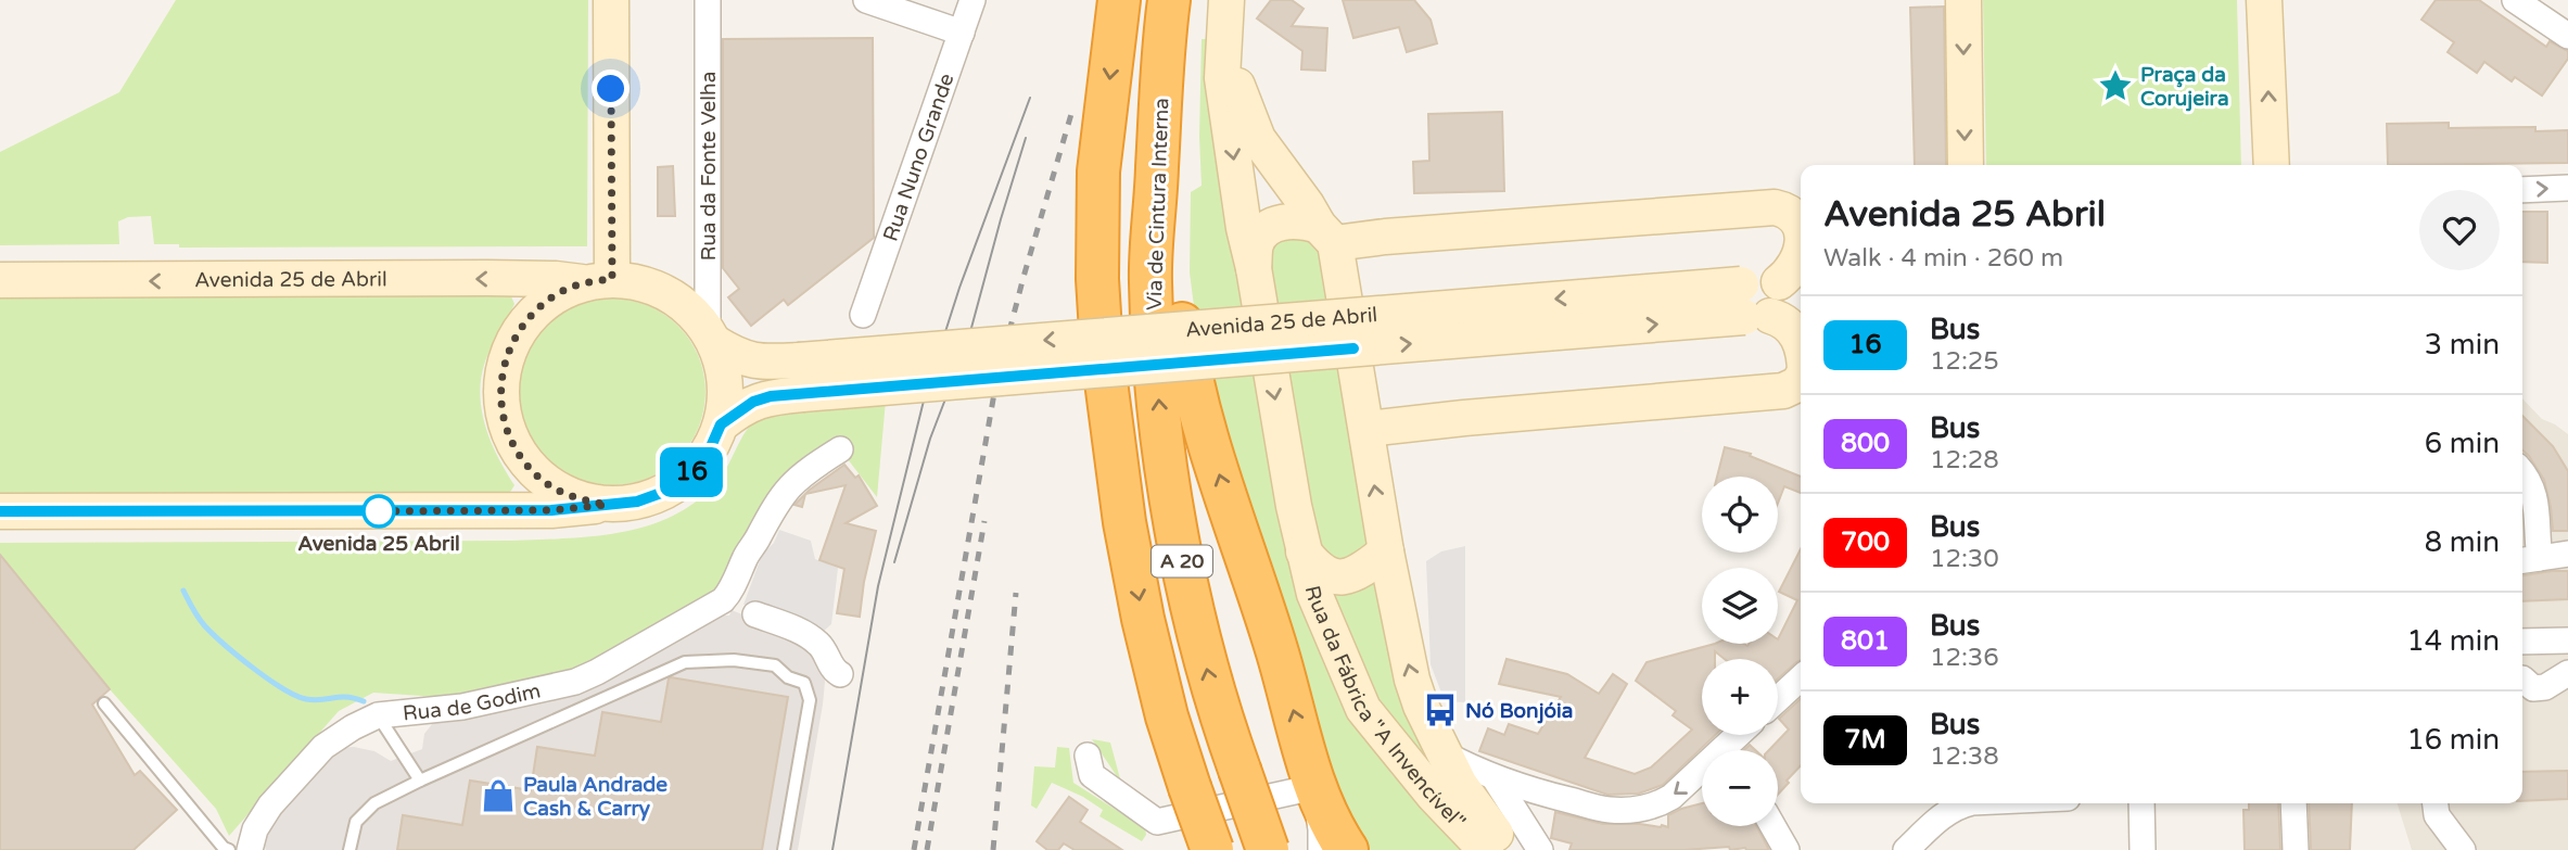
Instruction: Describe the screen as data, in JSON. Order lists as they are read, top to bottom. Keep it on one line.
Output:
{"streets":{"highway":["Via de Cintura Interna","A 20"],"main road":["Avenida 25 de Abril","Rua da Fábrica \"A Invencível\""],"street":["Rua Nuno Grande","Rua da Fonte Velha","Rua de Godim"]},"crossings":[["Rua da Fonte Velha","Avenida 25 de Abril"]],"places":{"place":["Praça da Corujeira"],"other":["Avenida 25 Abril"],"bus stop":["Nó Bonjóia"],"shop":["Paula Andrade Cash & Carry"]},"lines":["bus line 16"],"page":{"on_map":"16","heading":["Avenida 25 Abril","Walk · 4 min · 260 m"],"list":[{"mark":"16","name":"Bus","note":"12:25","value":"3 min"},{"mark":"800","name":"Bus","note":"12:28","value":"6 min"},{"mark":"700","name":"Bus","note":"12:30","value":"8 min"},{"mark":"801","name":"Bus","note":"12:36","value":"14 min"},{"mark":"7M","name":"Bus","note":"12:38","value":"16 min"}],"map_buttons":["+","−"]}}
